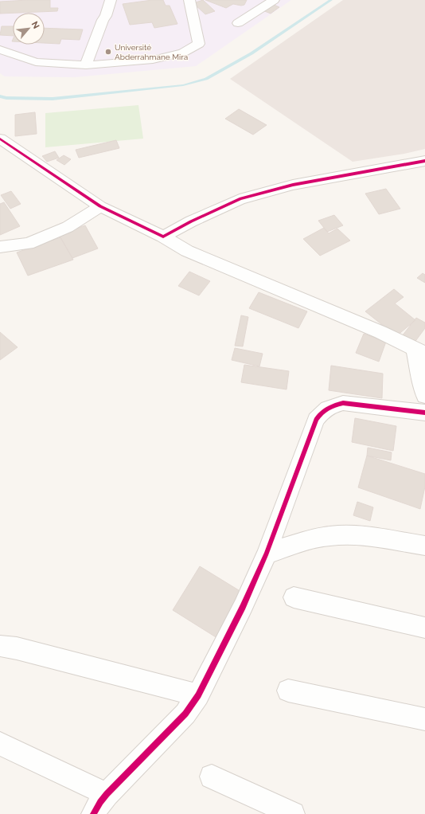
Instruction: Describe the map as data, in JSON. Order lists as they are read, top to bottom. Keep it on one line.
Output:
{"places":["Université Abderrahmane Mira"],"north":"top right"}
